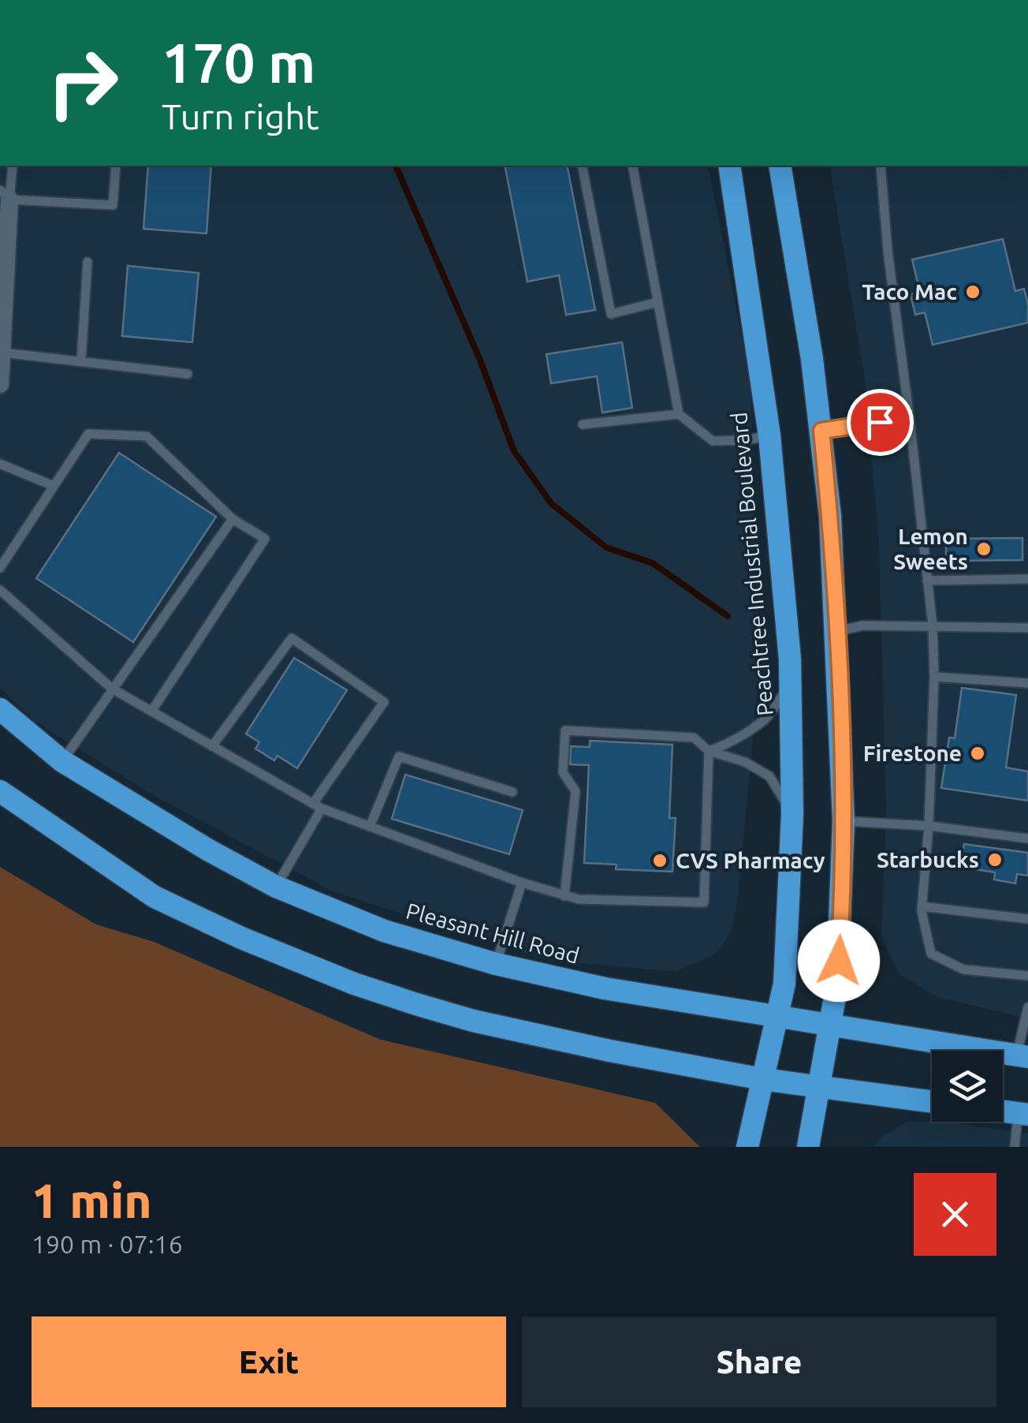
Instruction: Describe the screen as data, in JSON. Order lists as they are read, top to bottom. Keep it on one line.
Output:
{"streets":{"highway":["Peachtree Industrial Boulevard","Pleasant Hill Road"]},"crossings":[["Peachtree Industrial Boulevard","Pleasant Hill Road"]],"places":["Taco Mac","Lemon Sweets","Firestone","Starbucks","CVS Pharmacy"],"page":{"turn":["170 m","Turn right"],"heading":["1 min","190 m · 07:16"],"buttons":["Exit","Share"]}}
